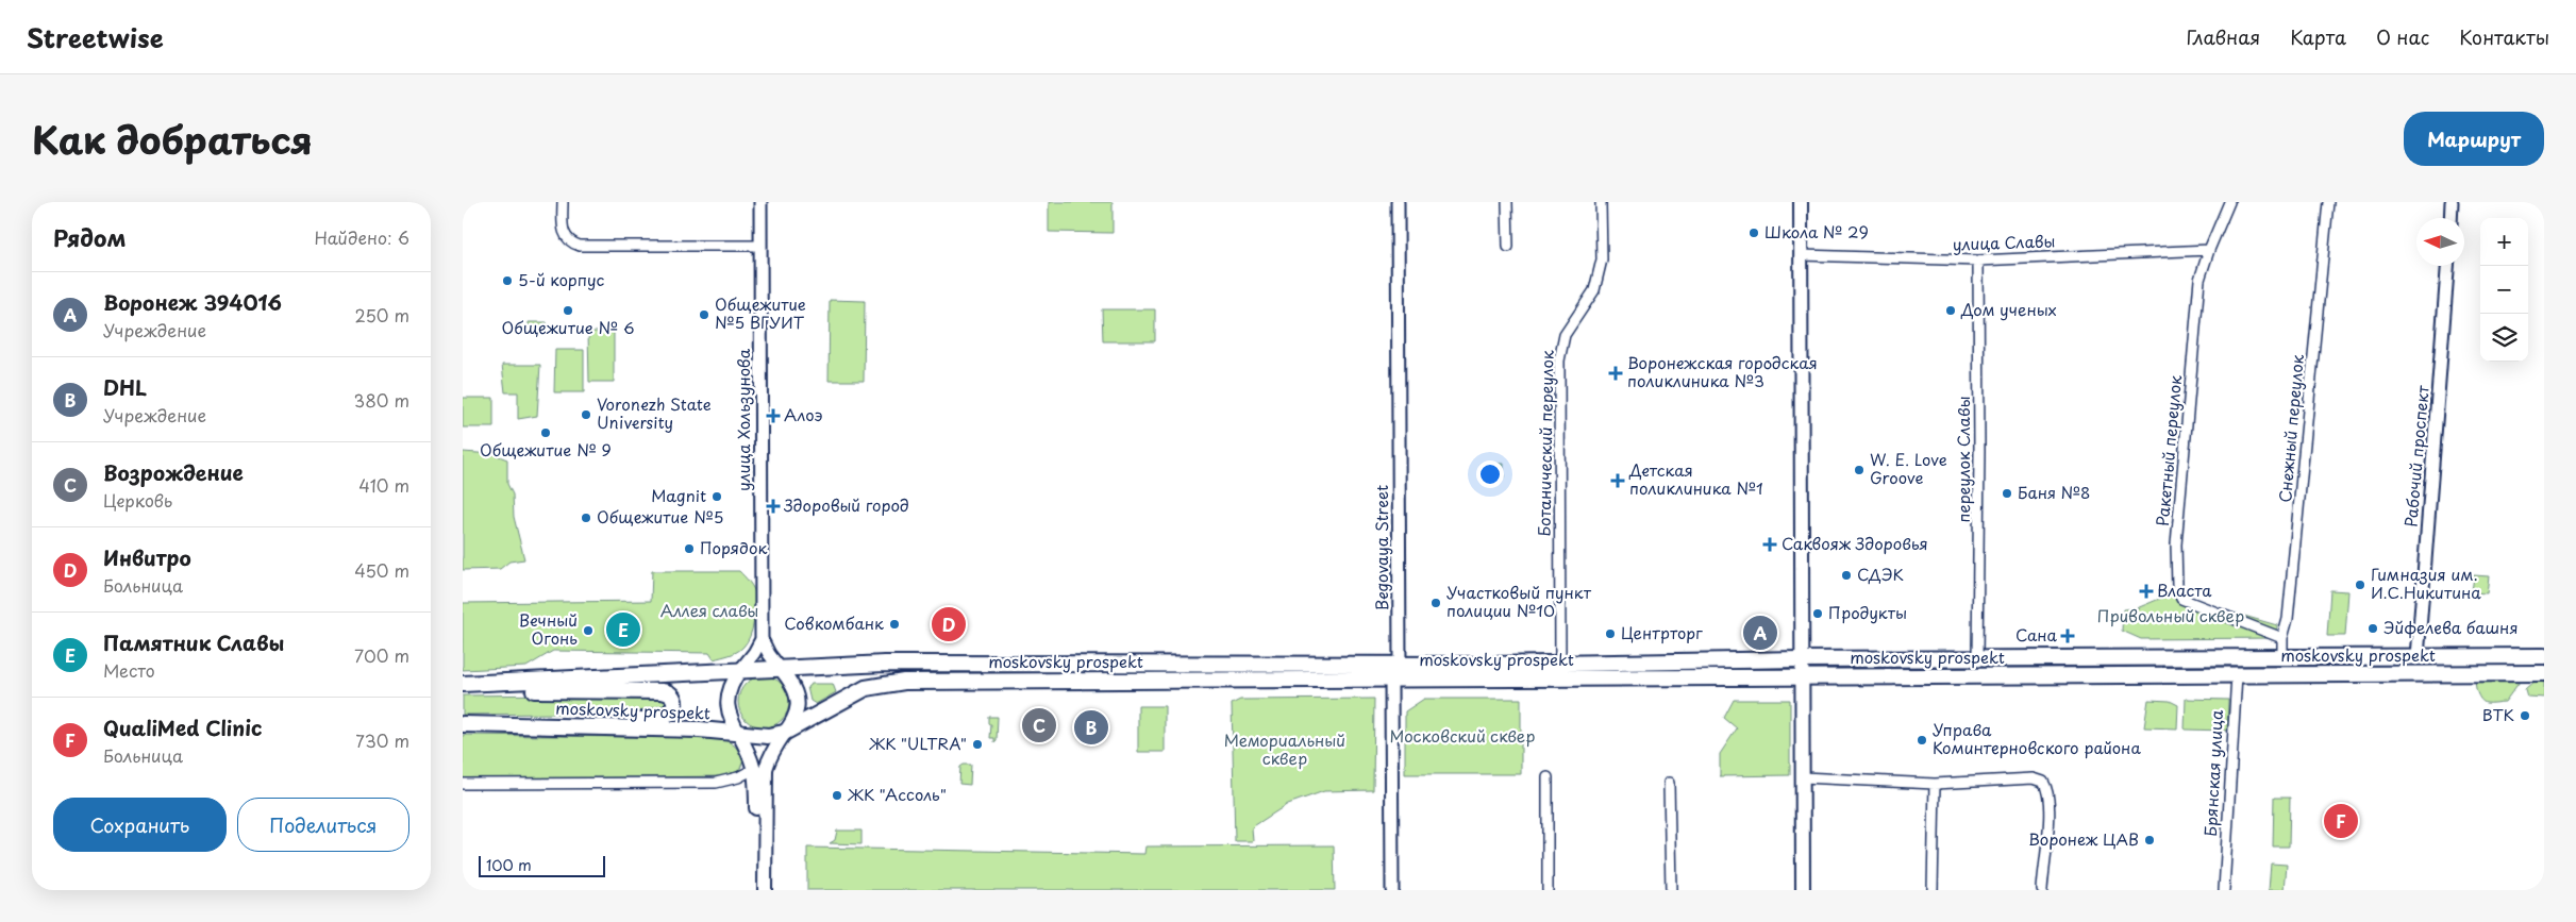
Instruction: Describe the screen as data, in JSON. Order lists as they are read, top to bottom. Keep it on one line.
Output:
{"streets":{"main road":["улица Хользунова","moskovsky prospekt","Брянская улица"],"street":["улица Славы","Снежный переулок","Ботанический переулок","Ракетный переулок","Рабочий проспект","переулок Славы","Begovaya Street"]},"crossings":[["улица Славы","Ракетный переулок"],["улица Славы","переулок Славы"],["улица Хользунова","moskovsky prospekt"],["Снежный переулок","Ракетный переулок"],["Снежный переулок","moskovsky prospekt"],["Ботанический переулок","moskovsky prospekt"],["Рабочий проспект","moskovsky prospekt"],["переулок Славы","moskovsky prospekt"],["Begovaya Street","moskovsky prospekt"],["moskovsky prospekt","Брянская улица"]],"parks":["Аллея славы","Привольный сквер","Московский сквер","Мемориальный сквер"],"places":{"other":["Школа № 29","5-й корпус","Общежитие № 6","Дом ученых","Общежитие №5 ВГУИТ","Voronezh State University","Общежитие № 9","W. E. Love Groove","Баня №8","Magnit","Общежитие №5","Порядок","СДЭК","Гимназия им. И.С.Никитина","Участковый пункт полиции №10","Продукты","Совкомбанк","Эйфелева башня","Вечный Огонь","Центрторг","ВТК","Управа Коминтерновского района","ЖК \"ULTRA\"","ЖК \"Ассоль\"","Воронеж ЦАВ"],"health":["Воронежская городская поликлиника №3","Алоэ","Детская поликлиника №1","Здоровый город","Саквояж Здоровья","Власта","Сана"]},"scale_bar":"100 m","north":"left","page":{"header":"Streetwise","nav":["Главная","Карта","О нас","Контакты"],"title":"Как добраться","buttons":["Маршрут",["Сохранить","Поделиться"]],"heading":["Рядом","Найдено: 6"],"map_buttons":["+","−"],"list":[{"mark":"A","name":"Воронеж 394016","note":"Учреждение","value":"250 m"},{"mark":"B","name":"DHL","note":"Учреждение","value":"380 m"},{"mark":"C","name":"Возрождение","note":"Церковь","value":"410 m"},{"mark":"D","name":"Инвитро","note":"Больница","value":"450 m"},{"mark":"E","name":"Памятник Славы","note":"Место","value":"700 m"},{"mark":"F","name":"QualiMed Clinic","note":"Больница","value":"730 m"}],"pins":["D","E","A","C","B","F"],"scale":"100 m"}}
